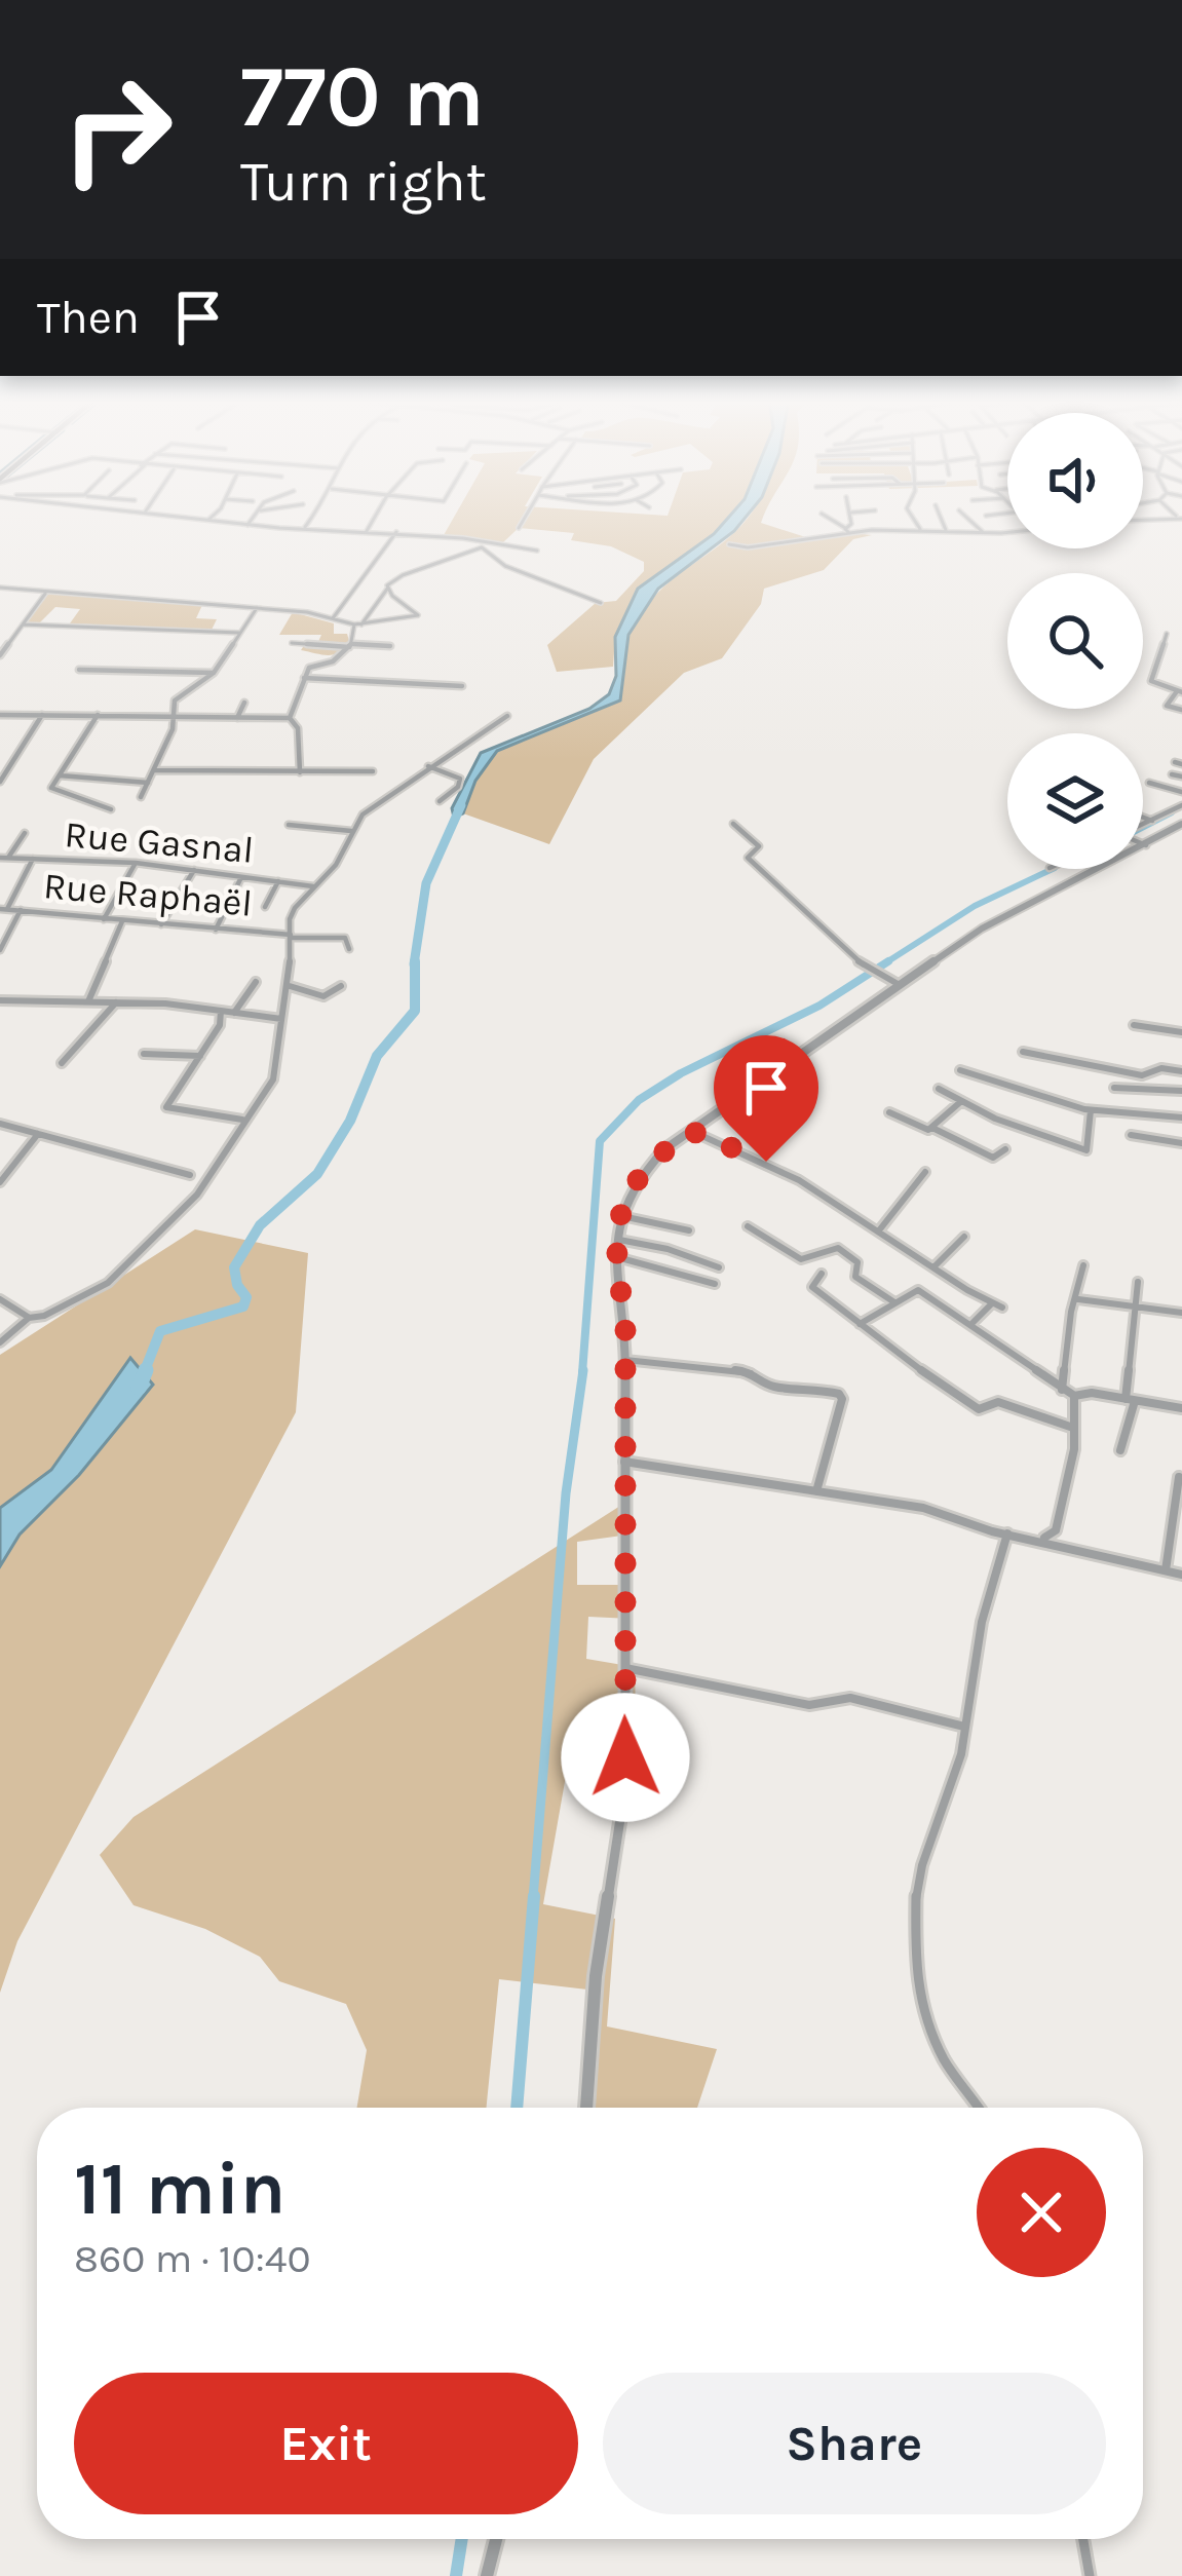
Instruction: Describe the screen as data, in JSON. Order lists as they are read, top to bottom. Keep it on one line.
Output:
{"streets":{"street":["Rue Gasnal","Rue Raphaël"]},"page":{"turn":["770 m","Turn right"],"then":"Then","heading":["11 min","860 m · 10:40"],"buttons":["Exit","Share"]}}
